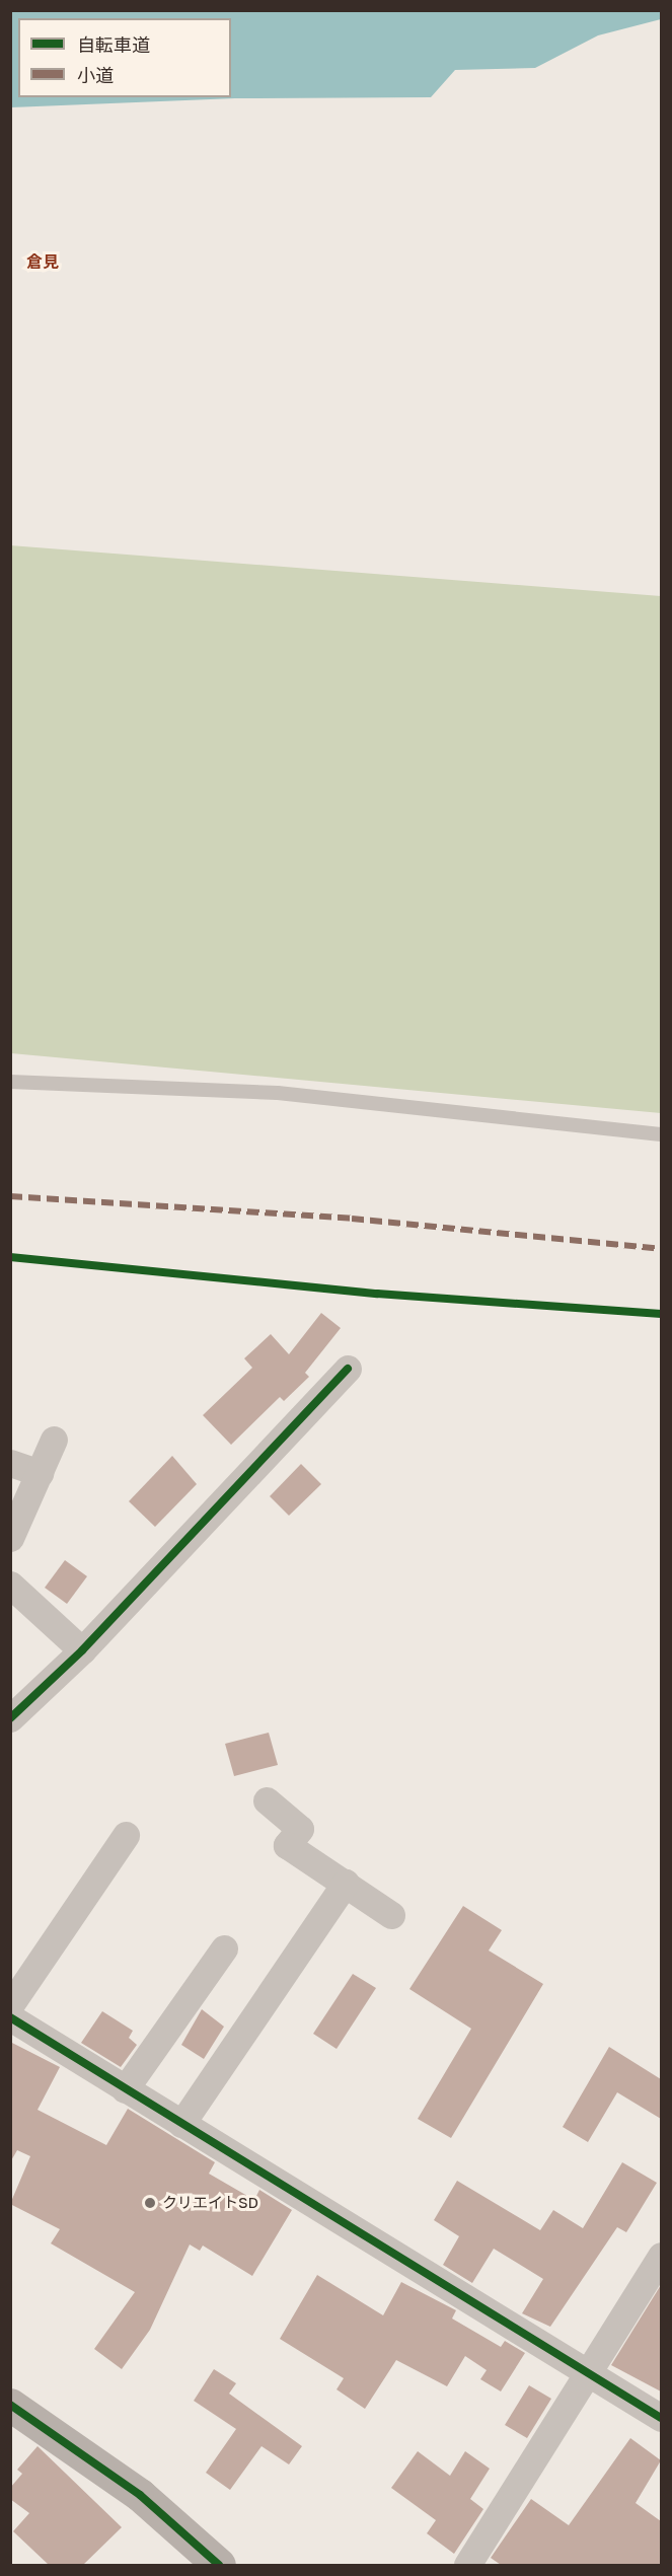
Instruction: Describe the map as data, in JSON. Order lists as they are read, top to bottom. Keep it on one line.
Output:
{"districts":["倉見"],"places":["クリエイトSD"],"legend":["自転車道","小道"]}
